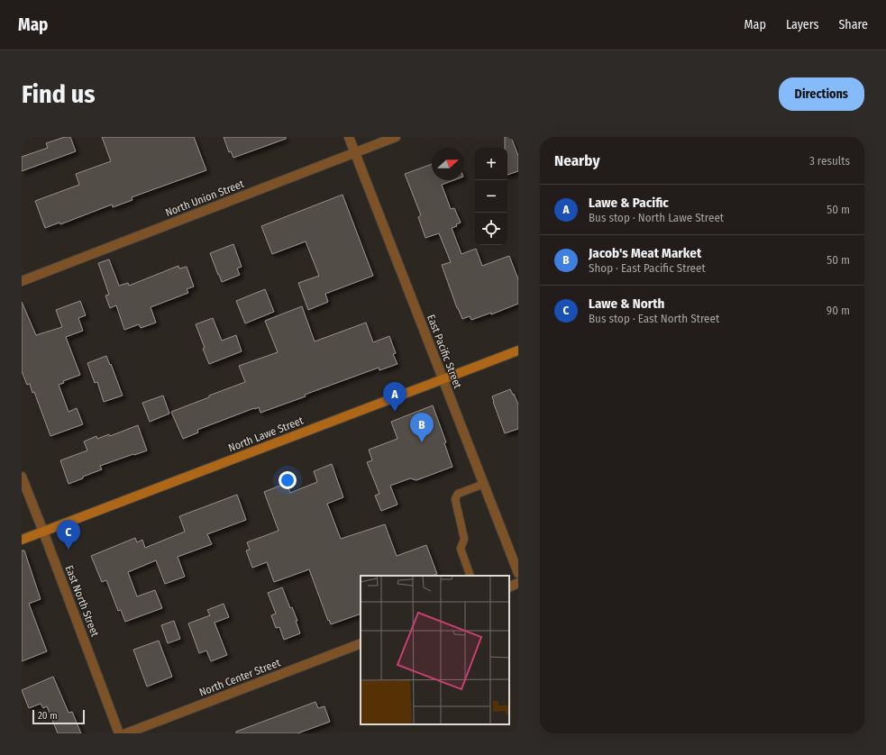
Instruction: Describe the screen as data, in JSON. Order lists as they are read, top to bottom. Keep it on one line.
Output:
{"streets":{"main road":["North Lawe Street"],"street":["North Union Street","East Pacific Street","East North Street","North Center Street"]},"crossings":[["North Union Street","East Pacific Street"],["East Pacific Street","North Lawe Street"],["North Lawe Street","East North Street"]],"scale_bar":"20 m","north":"right","page":{"header":"Map","nav":["Map","Layers","Share"],"buttons":"Directions","title":"Find us","heading":["Nearby","3 results"],"map_buttons":["+","−"],"list":[{"mark":"A","name":"Lawe & Pacific","note":"Bus stop · North Lawe Street","value":"50 m"},{"mark":"B","name":"Jacob's Meat Market","note":"Shop · East Pacific Street","value":"50 m"},{"mark":"C","name":"Lawe & North","note":"Bus stop · East North Street","value":"90 m"}],"pins":["A","B","C"],"scale":"20 m"}}
